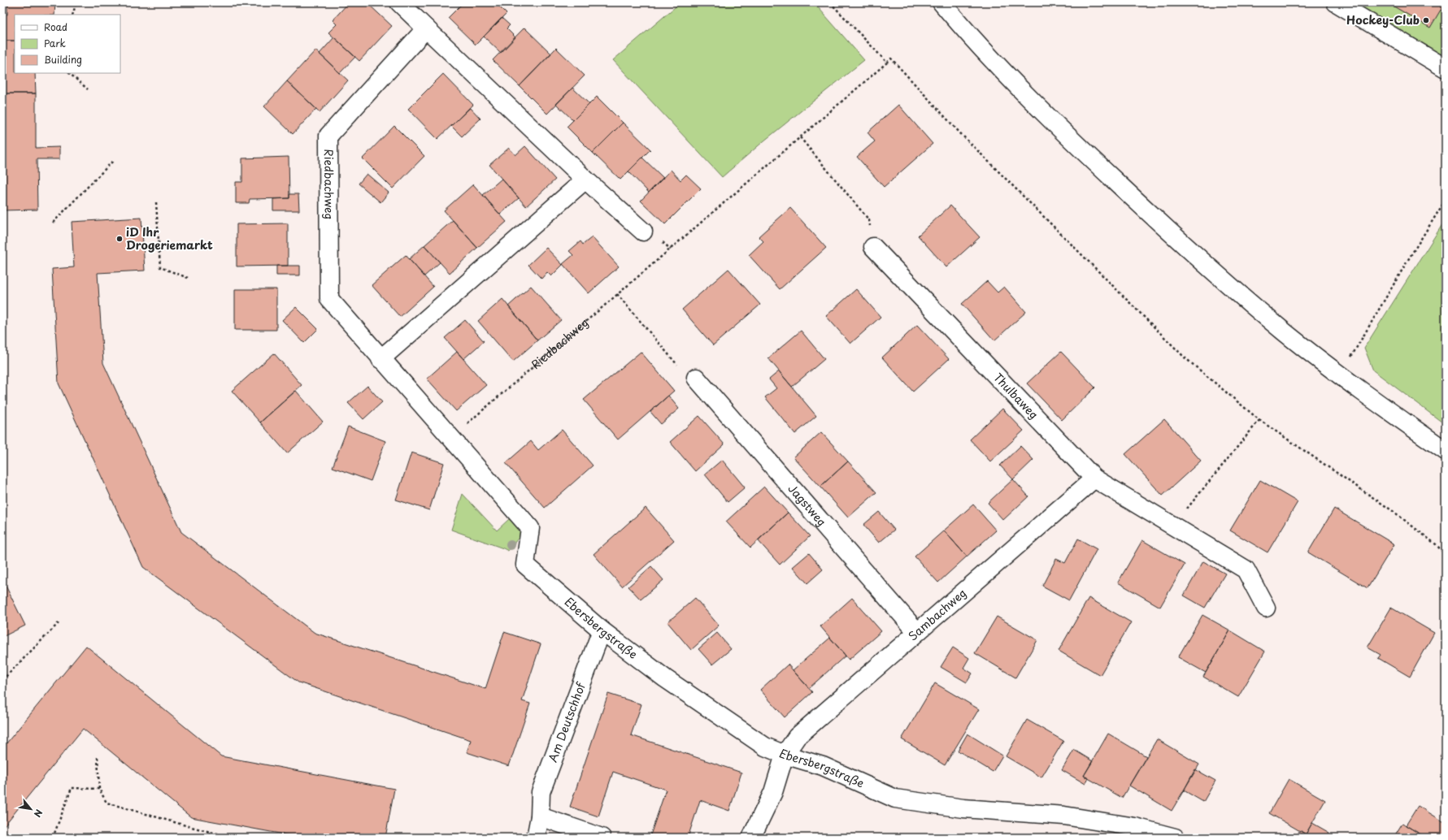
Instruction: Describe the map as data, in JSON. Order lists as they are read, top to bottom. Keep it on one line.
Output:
{"streets":{"street":["Riedbachweg","Thulbaweg","Jagstweg","Sambachweg","Ebersbergstraße","Am Deutschhof"]},"crossings":[["Riedbachweg","Ebersbergstraße"],["Thulbaweg","Sambachweg"],["Jagstweg","Sambachweg"],["Sambachweg","Ebersbergstraße"],["Ebersbergstraße","Am Deutschhof"]],"places":["Hockey-Club","iD Ihr Drogeriemarkt"],"legend":["Road","Park","Building"],"north":"bottom right"}
